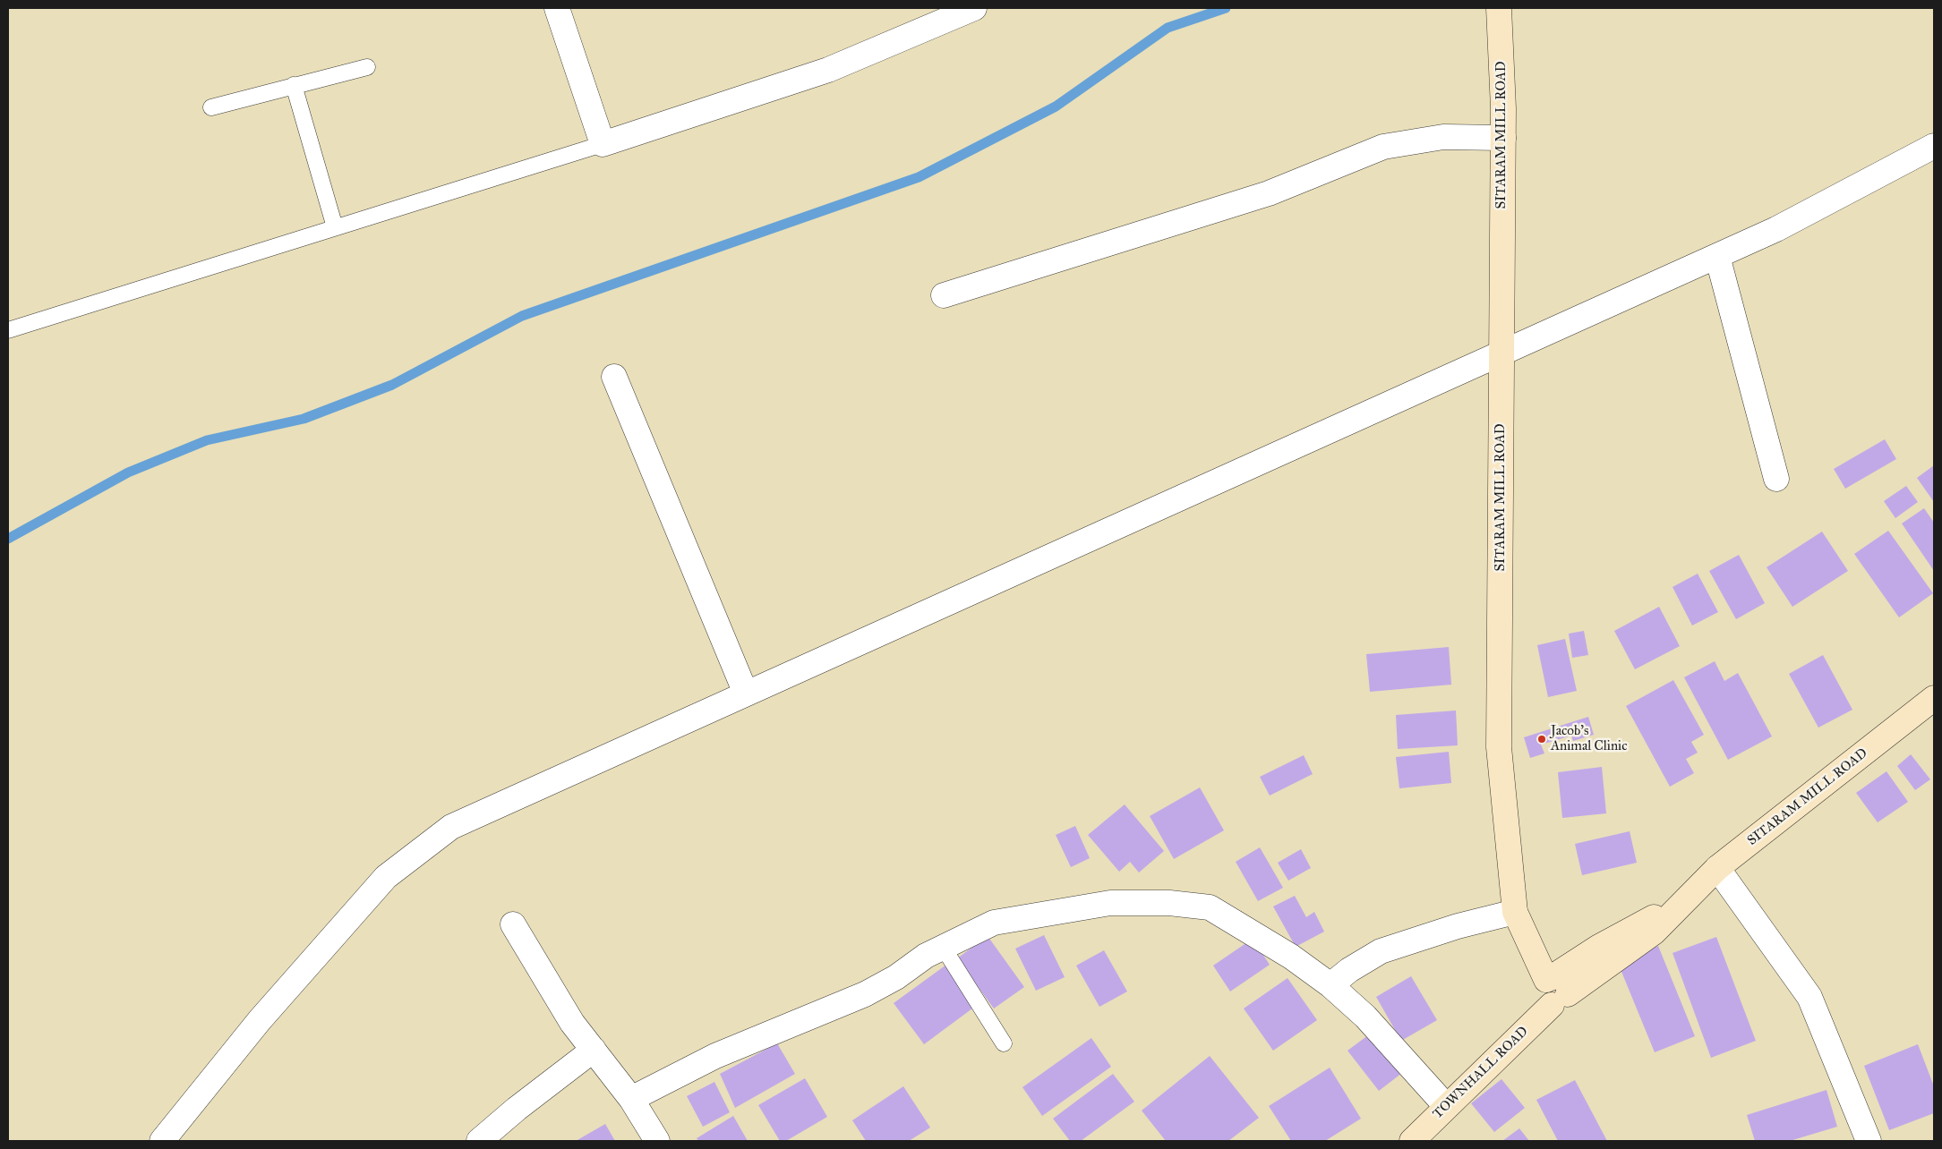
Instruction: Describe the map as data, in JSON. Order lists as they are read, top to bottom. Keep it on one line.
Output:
{"streets":{"street":["SITARAM MILL ROAD","TOWNHALL ROAD"]},"crossings":[["SITARAM MILL ROAD","TOWNHALL ROAD"]],"places":["Jacob's Animal Clinic"]}
